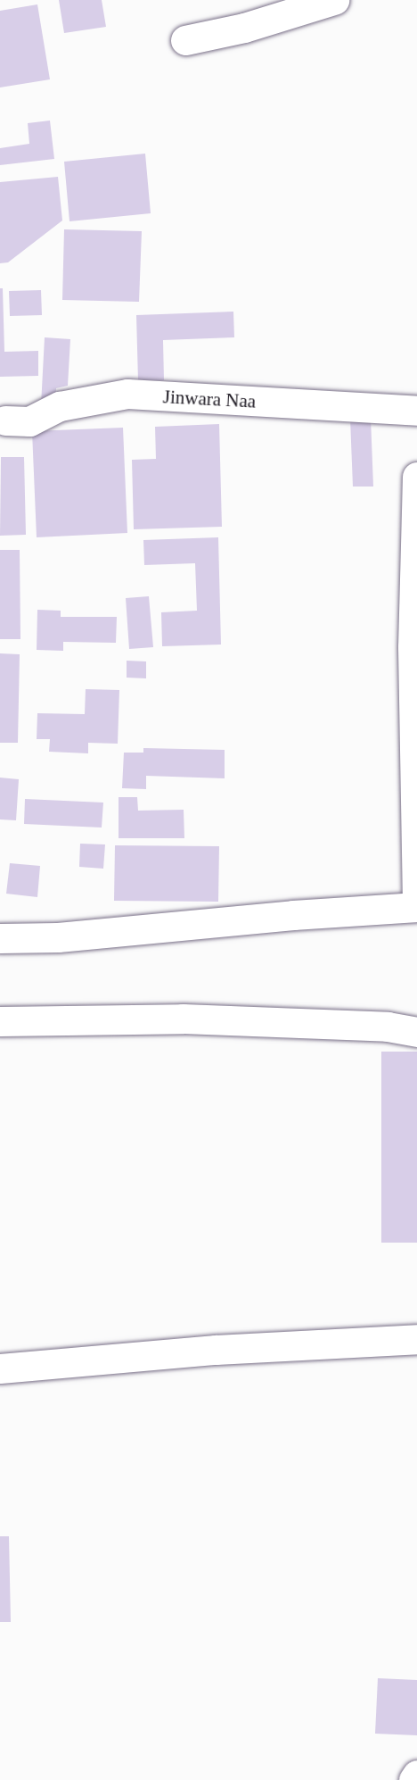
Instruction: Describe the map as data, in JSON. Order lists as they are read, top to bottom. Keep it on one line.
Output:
{"streets":{"street":["Jinwara Naa"]}}
